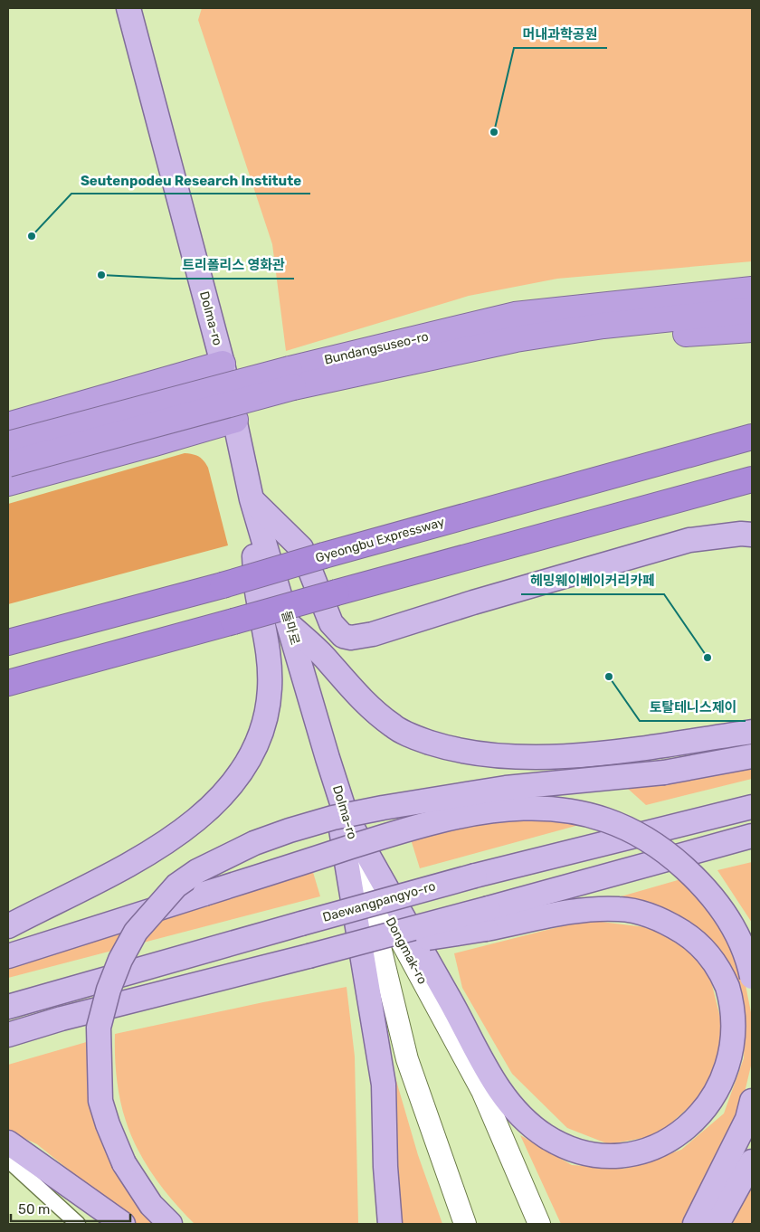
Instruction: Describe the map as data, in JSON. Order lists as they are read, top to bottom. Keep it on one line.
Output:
{"streets":{"highway":["Bundangsuseo-ro","Gyeongbu Expressway"],"main road":["Dolma-ro","돌마로","Daewangpangyo-ro","Dongmak-ro"]},"crossings":[["Dolma-ro","돌마로"],["Dolma-ro","Dongmak-ro"]],"places":["머내과학공원","Seutenpodeu Research Institute","트리폴리스 영화관","헤밍웨이베이커리카페","토탈테니스제이"],"scale_bar":"50 m"}
